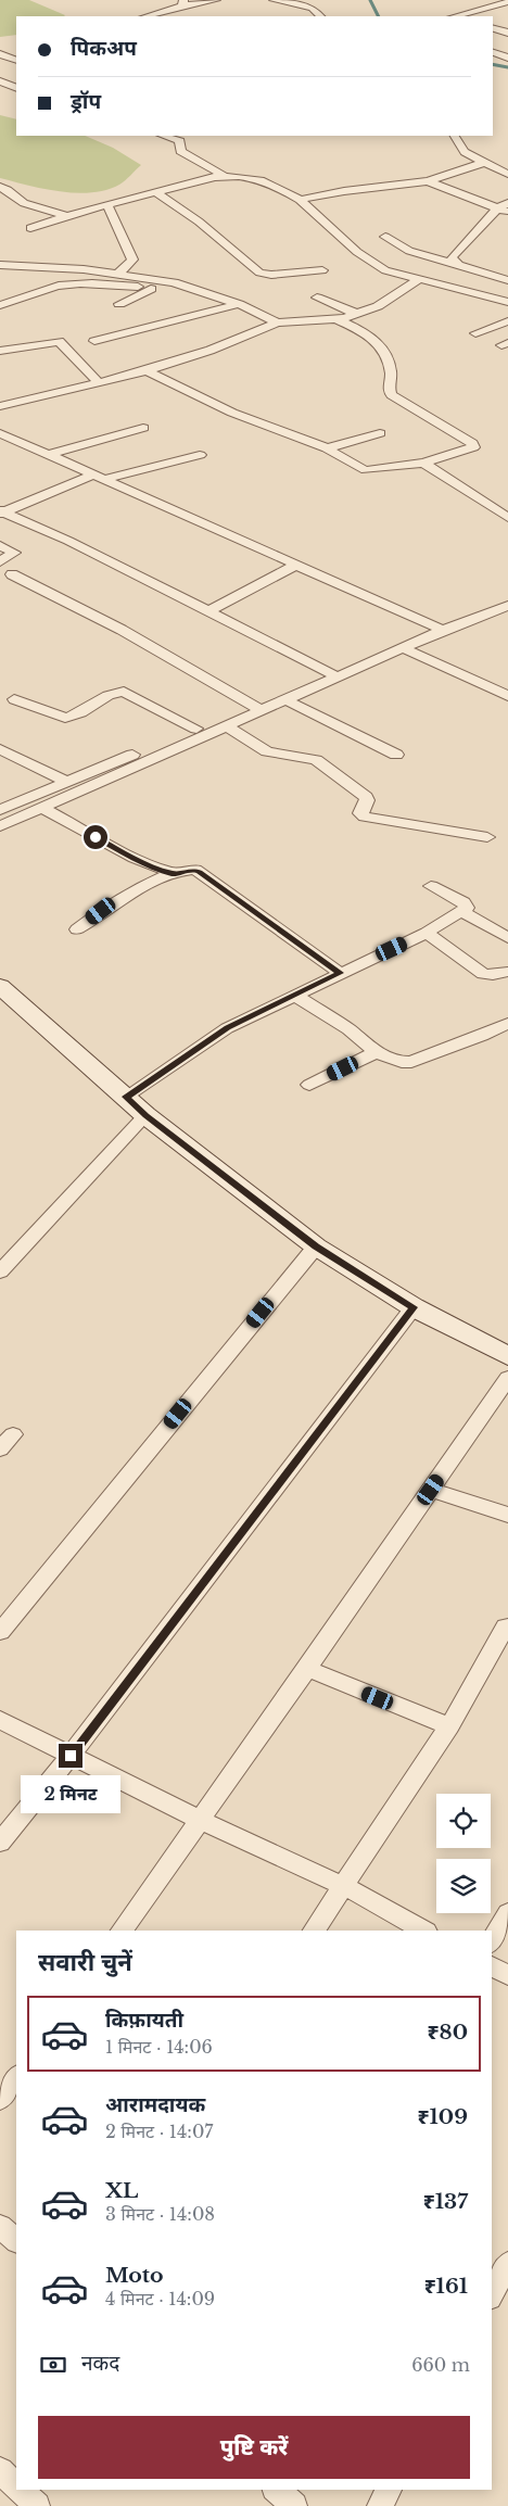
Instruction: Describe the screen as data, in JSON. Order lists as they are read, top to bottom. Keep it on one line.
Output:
{"page":{"banner":["पिकअप","ड्रॉप"],"bubble":"2 मिनट","heading":"सवारी चुनें","list":[{"name":"किफ़ायती","note":"1 मिनट · 14:06","value":"₹80"},{"name":"आरामदायक","note":"2 मिनट · 14:07","value":"₹109"},{"name":"XL","note":"3 मिनट · 14:08","value":"₹137"},{"name":"Moto","note":"4 मिनट · 14:09","value":"₹161"}],"pay":["नकद","660 m"],"buttons":"पुष्टि करें"}}
